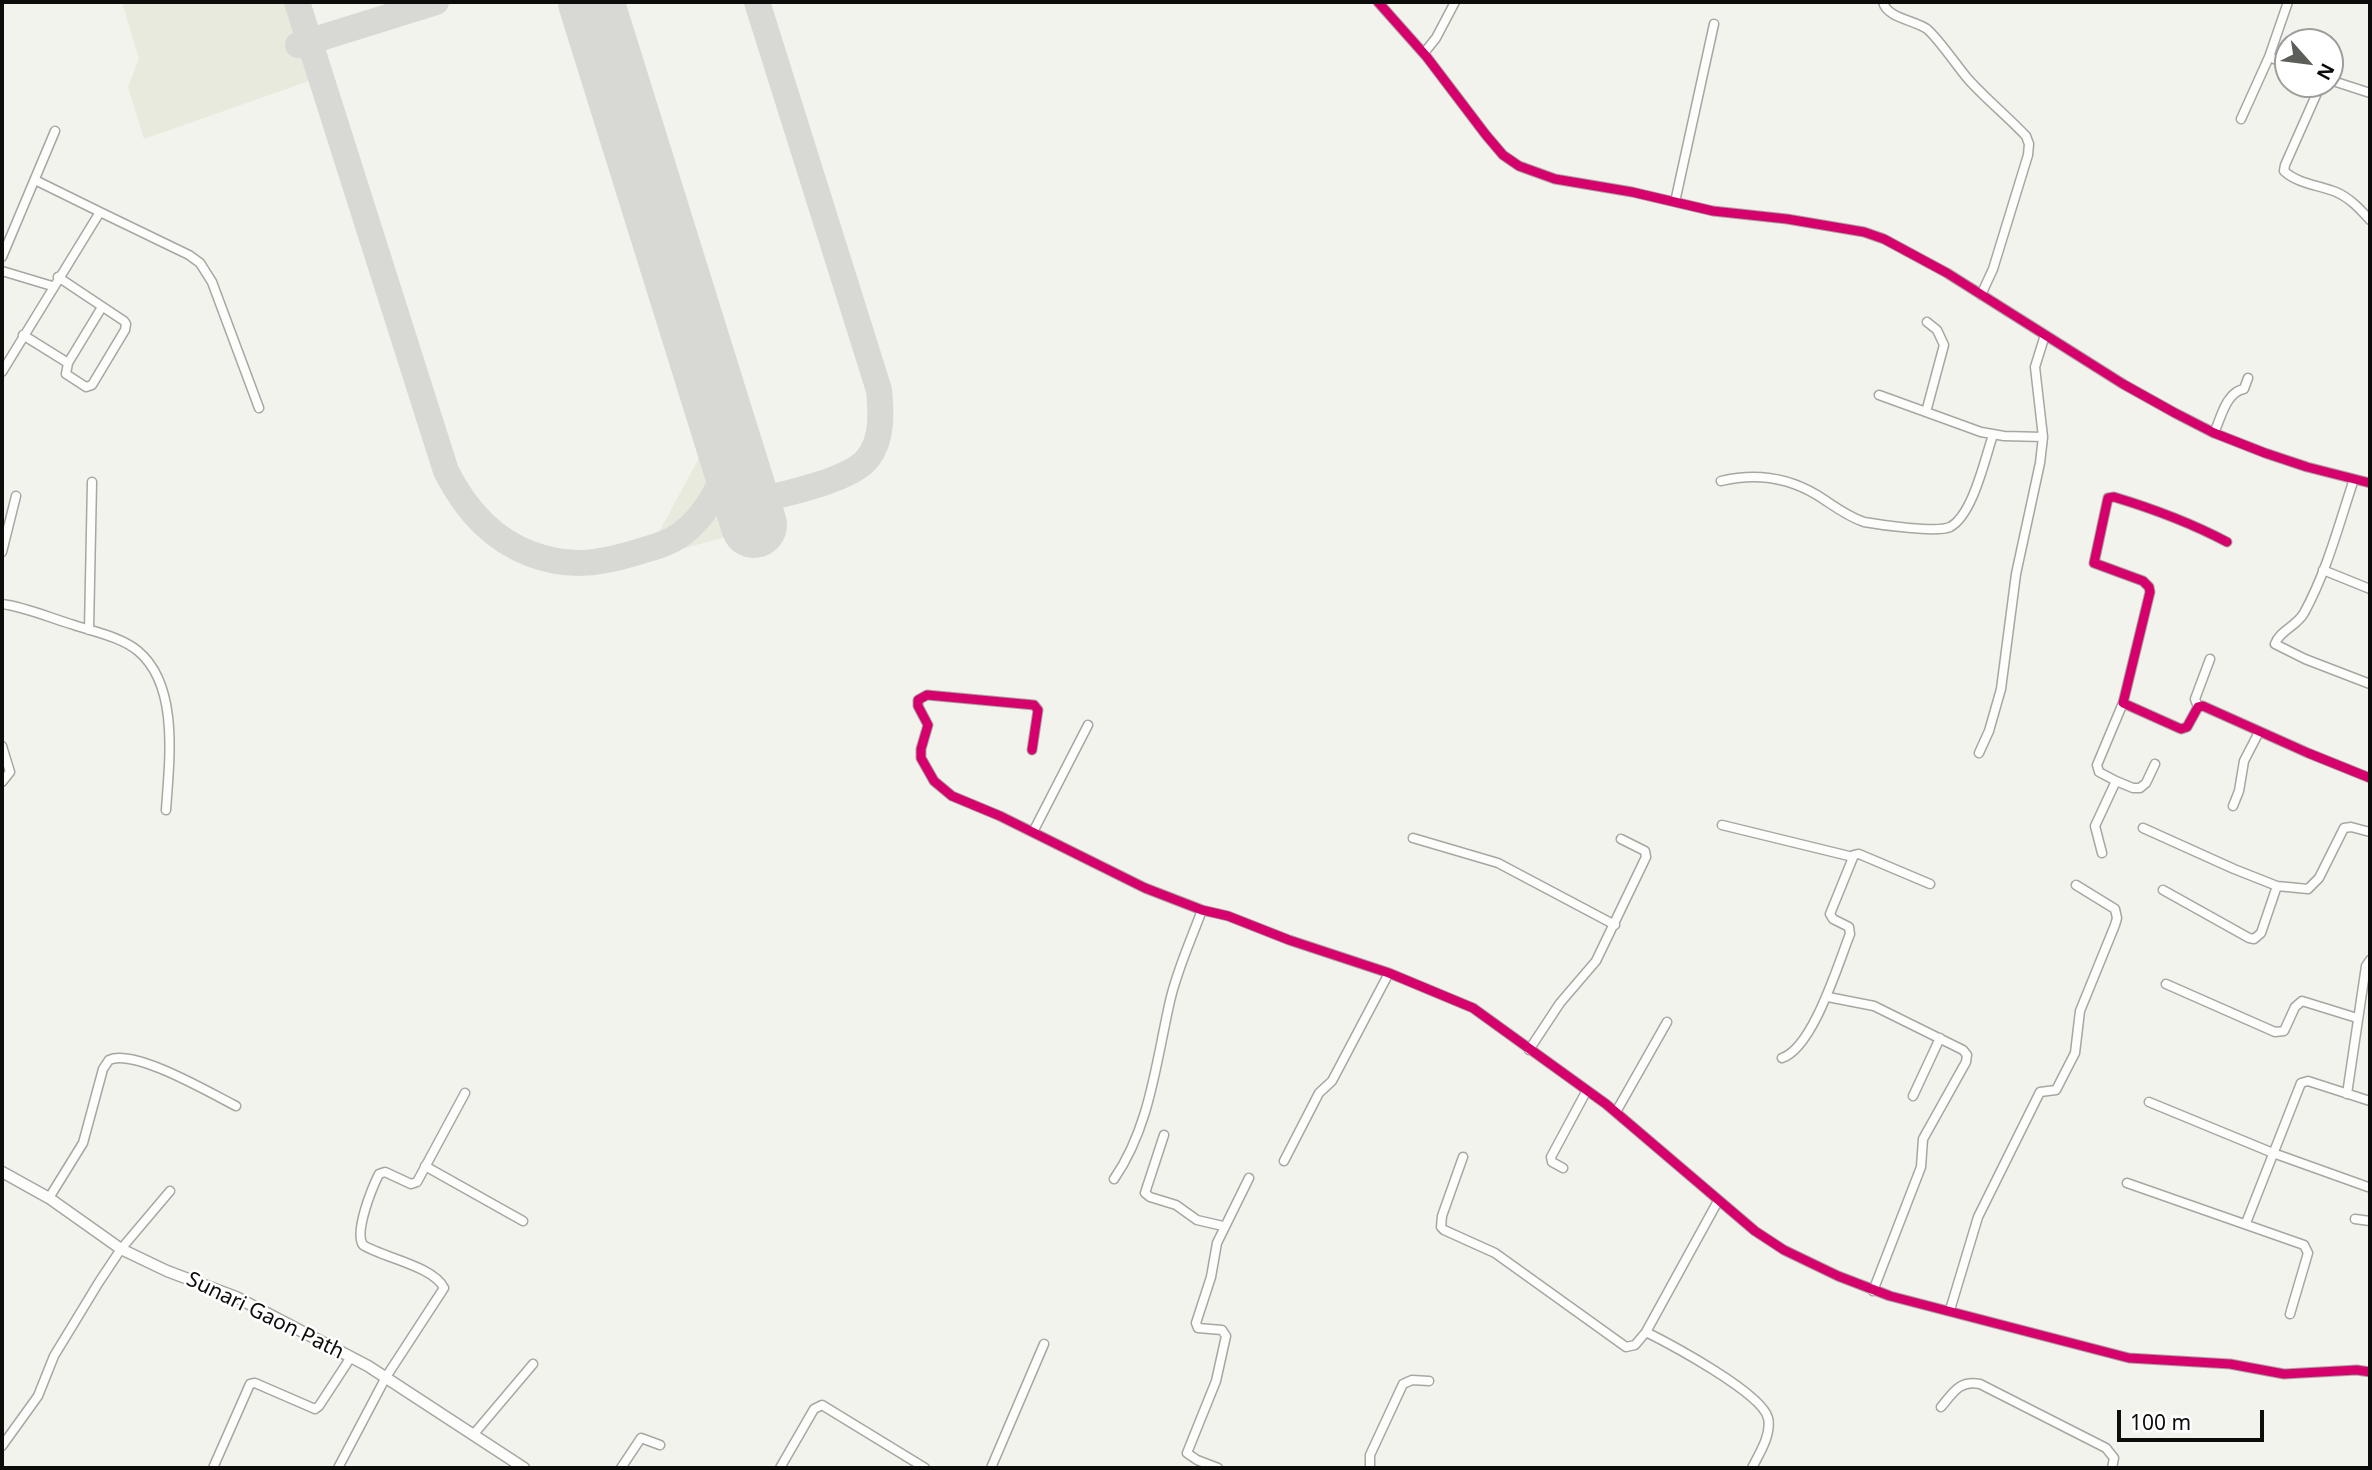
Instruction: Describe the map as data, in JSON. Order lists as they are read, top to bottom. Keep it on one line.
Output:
{"streets":{"street":["Sunari Gaon Path"]},"scale_bar":"100 m","north":"bottom right"}
